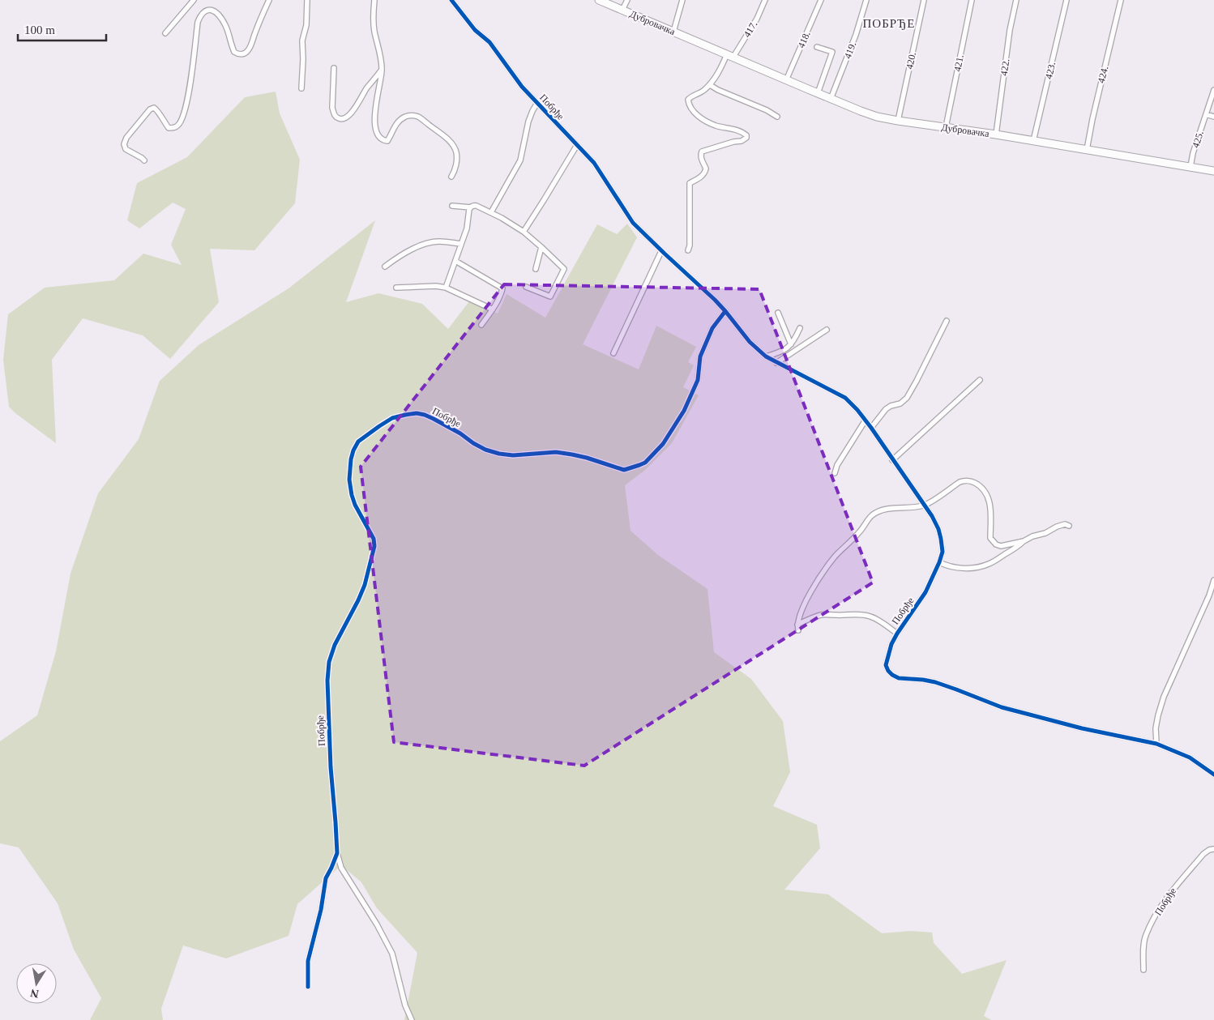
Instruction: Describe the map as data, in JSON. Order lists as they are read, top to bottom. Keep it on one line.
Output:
{"streets":{"main road":["Дубровачка"],"street":["417.","418.","419.","420.","421.","422.","423.","424.","Побрђе","425."]},"crossings":[["Дубровачка","417."],["Дубровачка","418."],["Дубровачка","419."],["Дубровачка","420."],["Дубровачка","421."],["Дубровачка","422."],["Дубровачка","423."],["Дубровачка","424."],["Дубровачка","425."]],"districts":["ПОБРЂЕ"],"scale_bar":"100 m","north":"bottom"}
